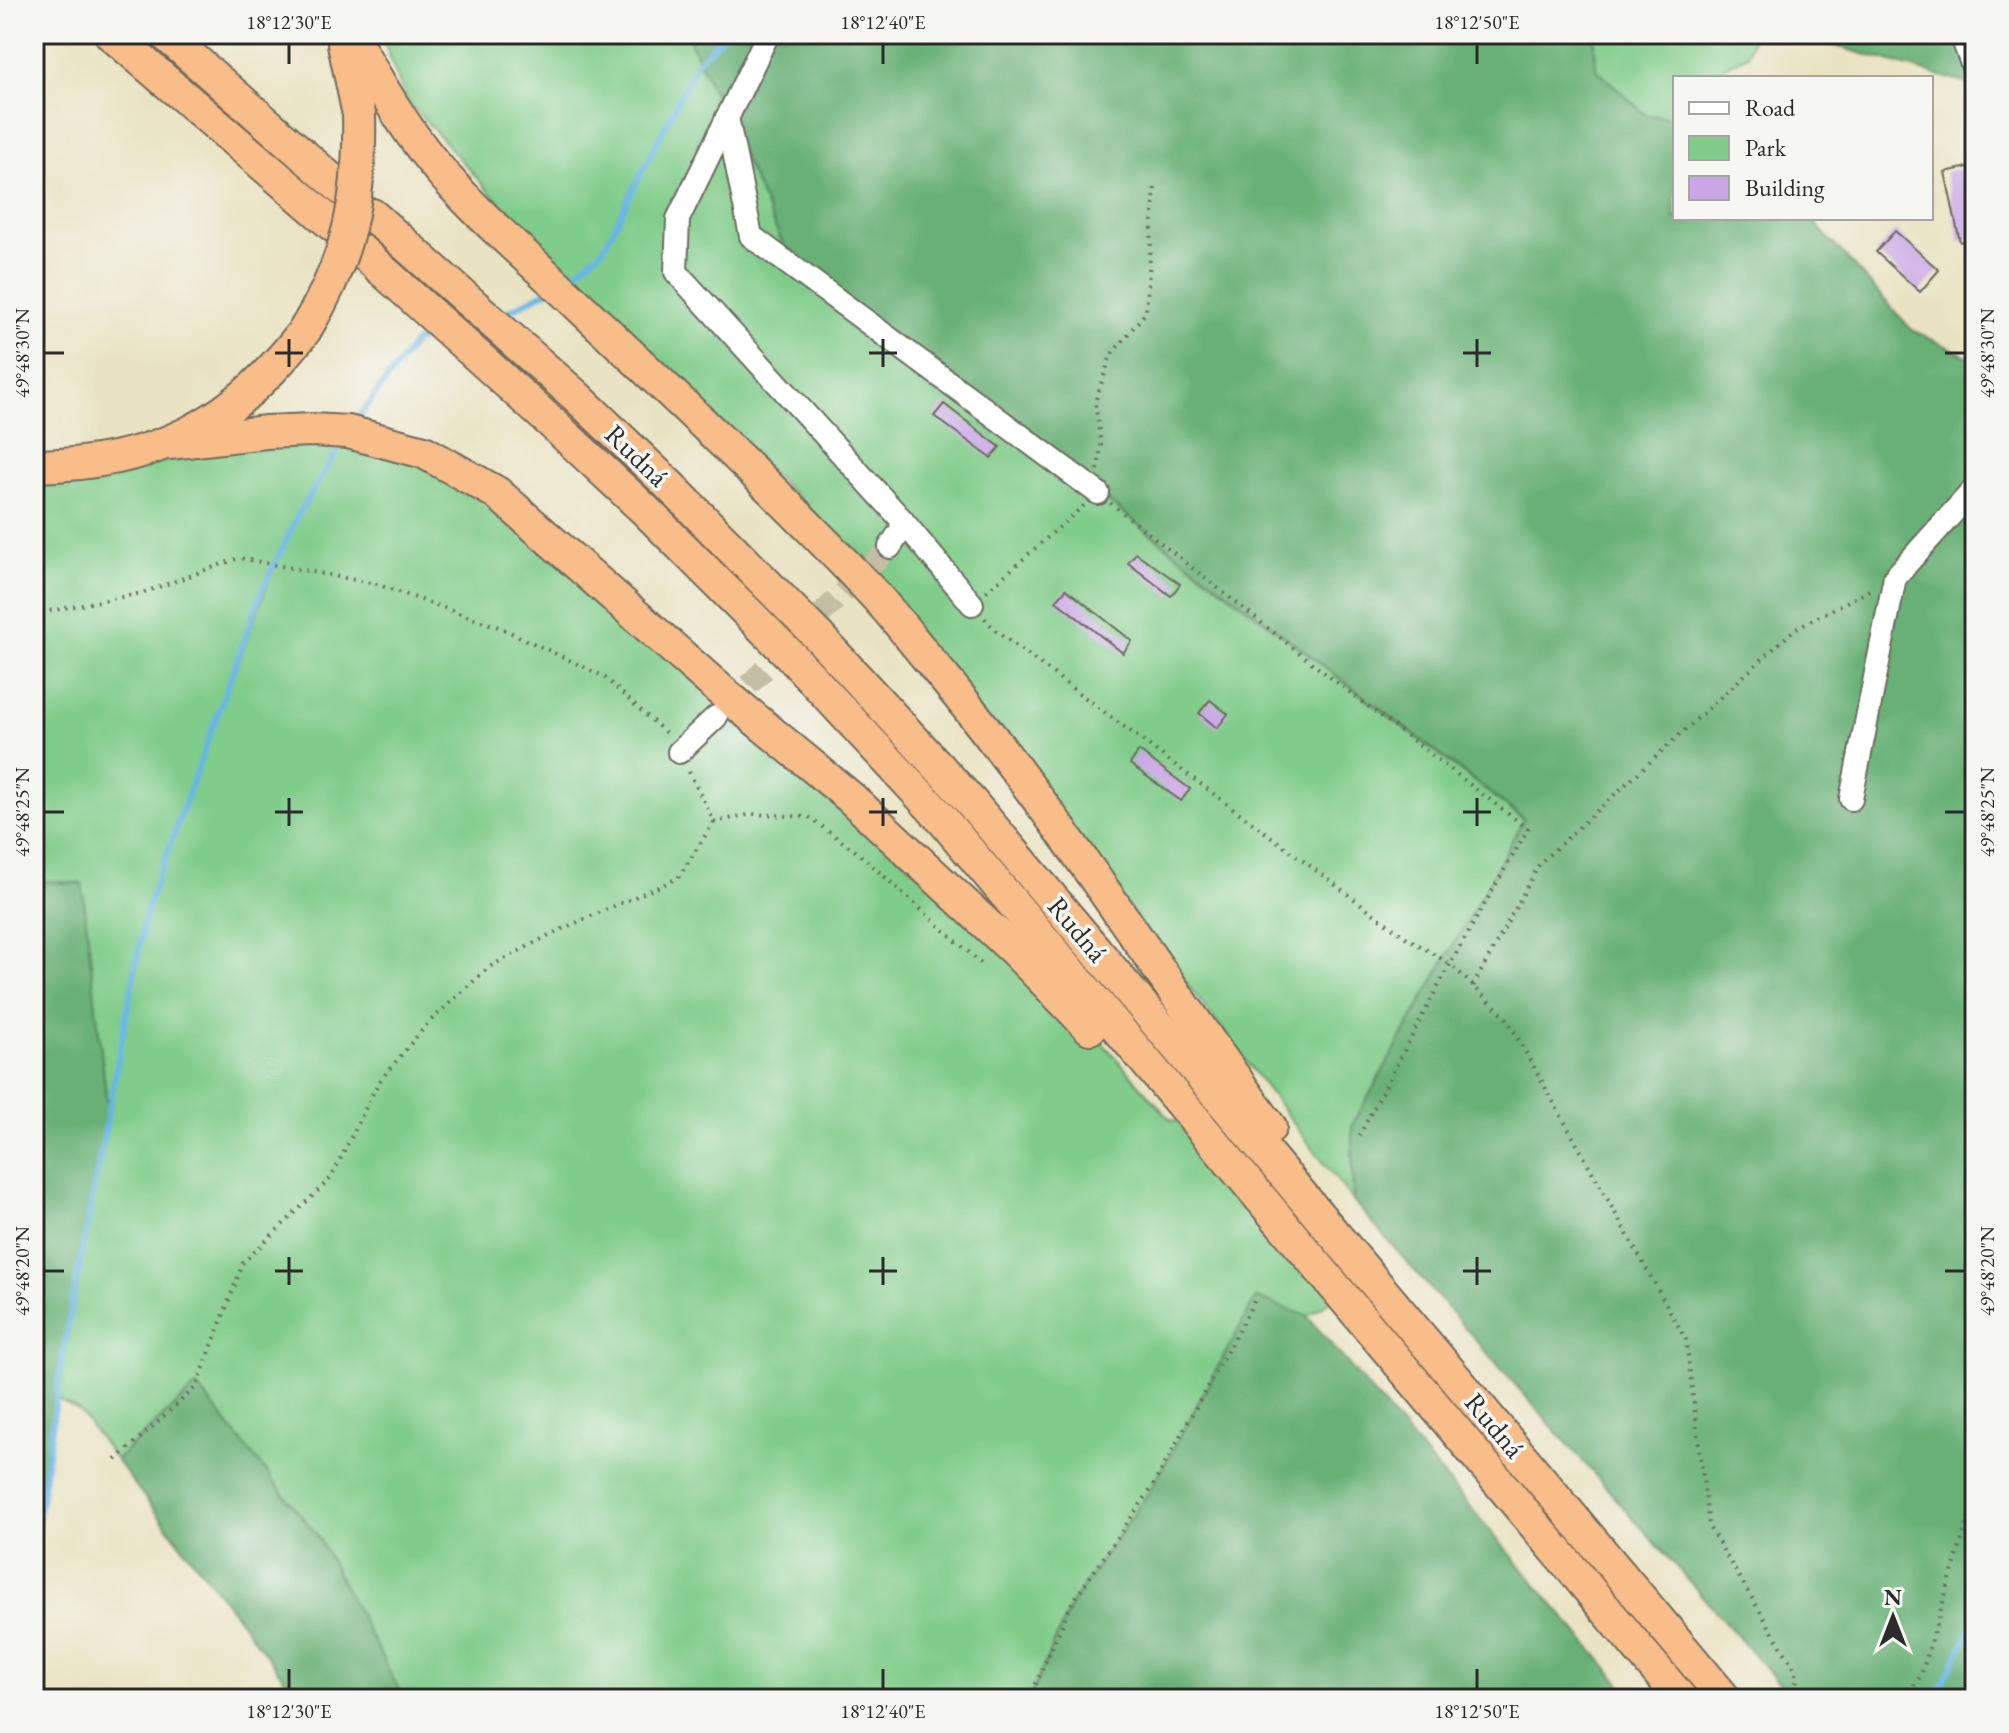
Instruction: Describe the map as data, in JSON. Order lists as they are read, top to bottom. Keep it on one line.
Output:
{"streets":{"highway":["Rudná"]},"legend":["Road","Park","Building"],"north":"top","coordinates":["18°12'30\"E","18°12'40\"E","18°12'50\"E","49°48'30\"N","49°48'25\"N","49°48'20\"N"]}
